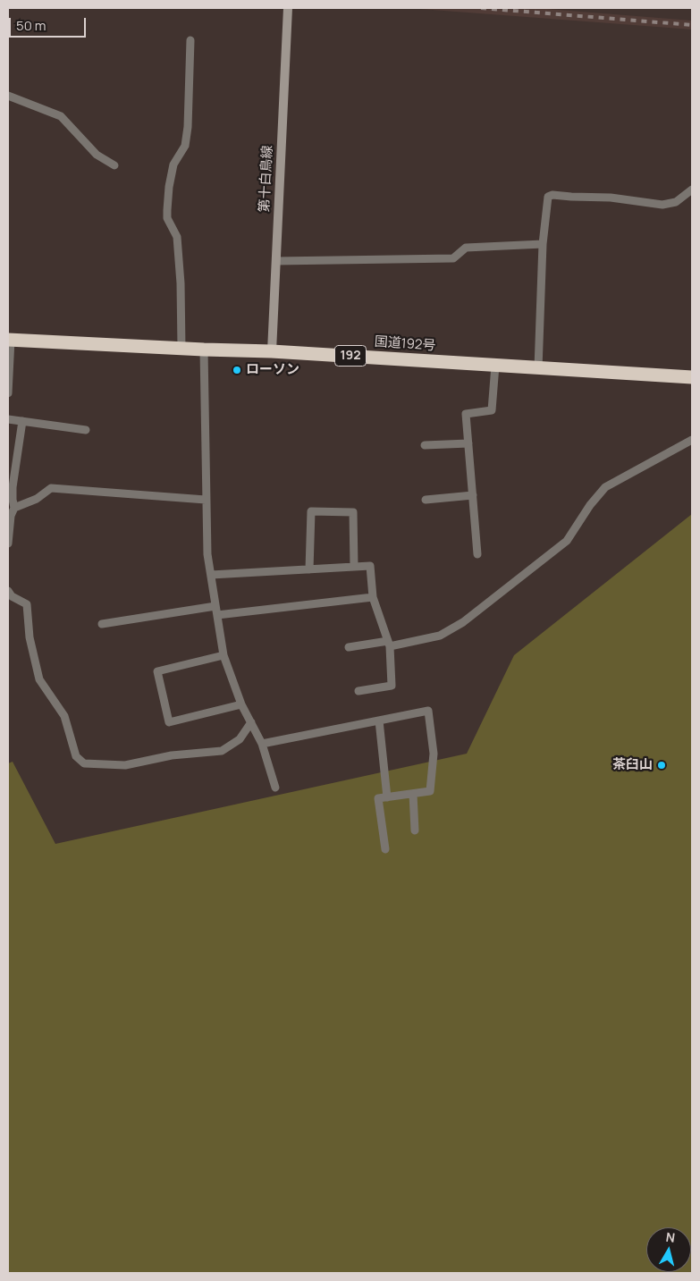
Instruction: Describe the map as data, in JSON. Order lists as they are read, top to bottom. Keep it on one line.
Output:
{"streets":{"highway":["国道192号","192"],"main road":["第十白鳥線"]},"crossings":[["第十白鳥線","国道192号"]],"places":["ローソン","茶臼山"],"scale_bar":"50 m","north":"top"}
